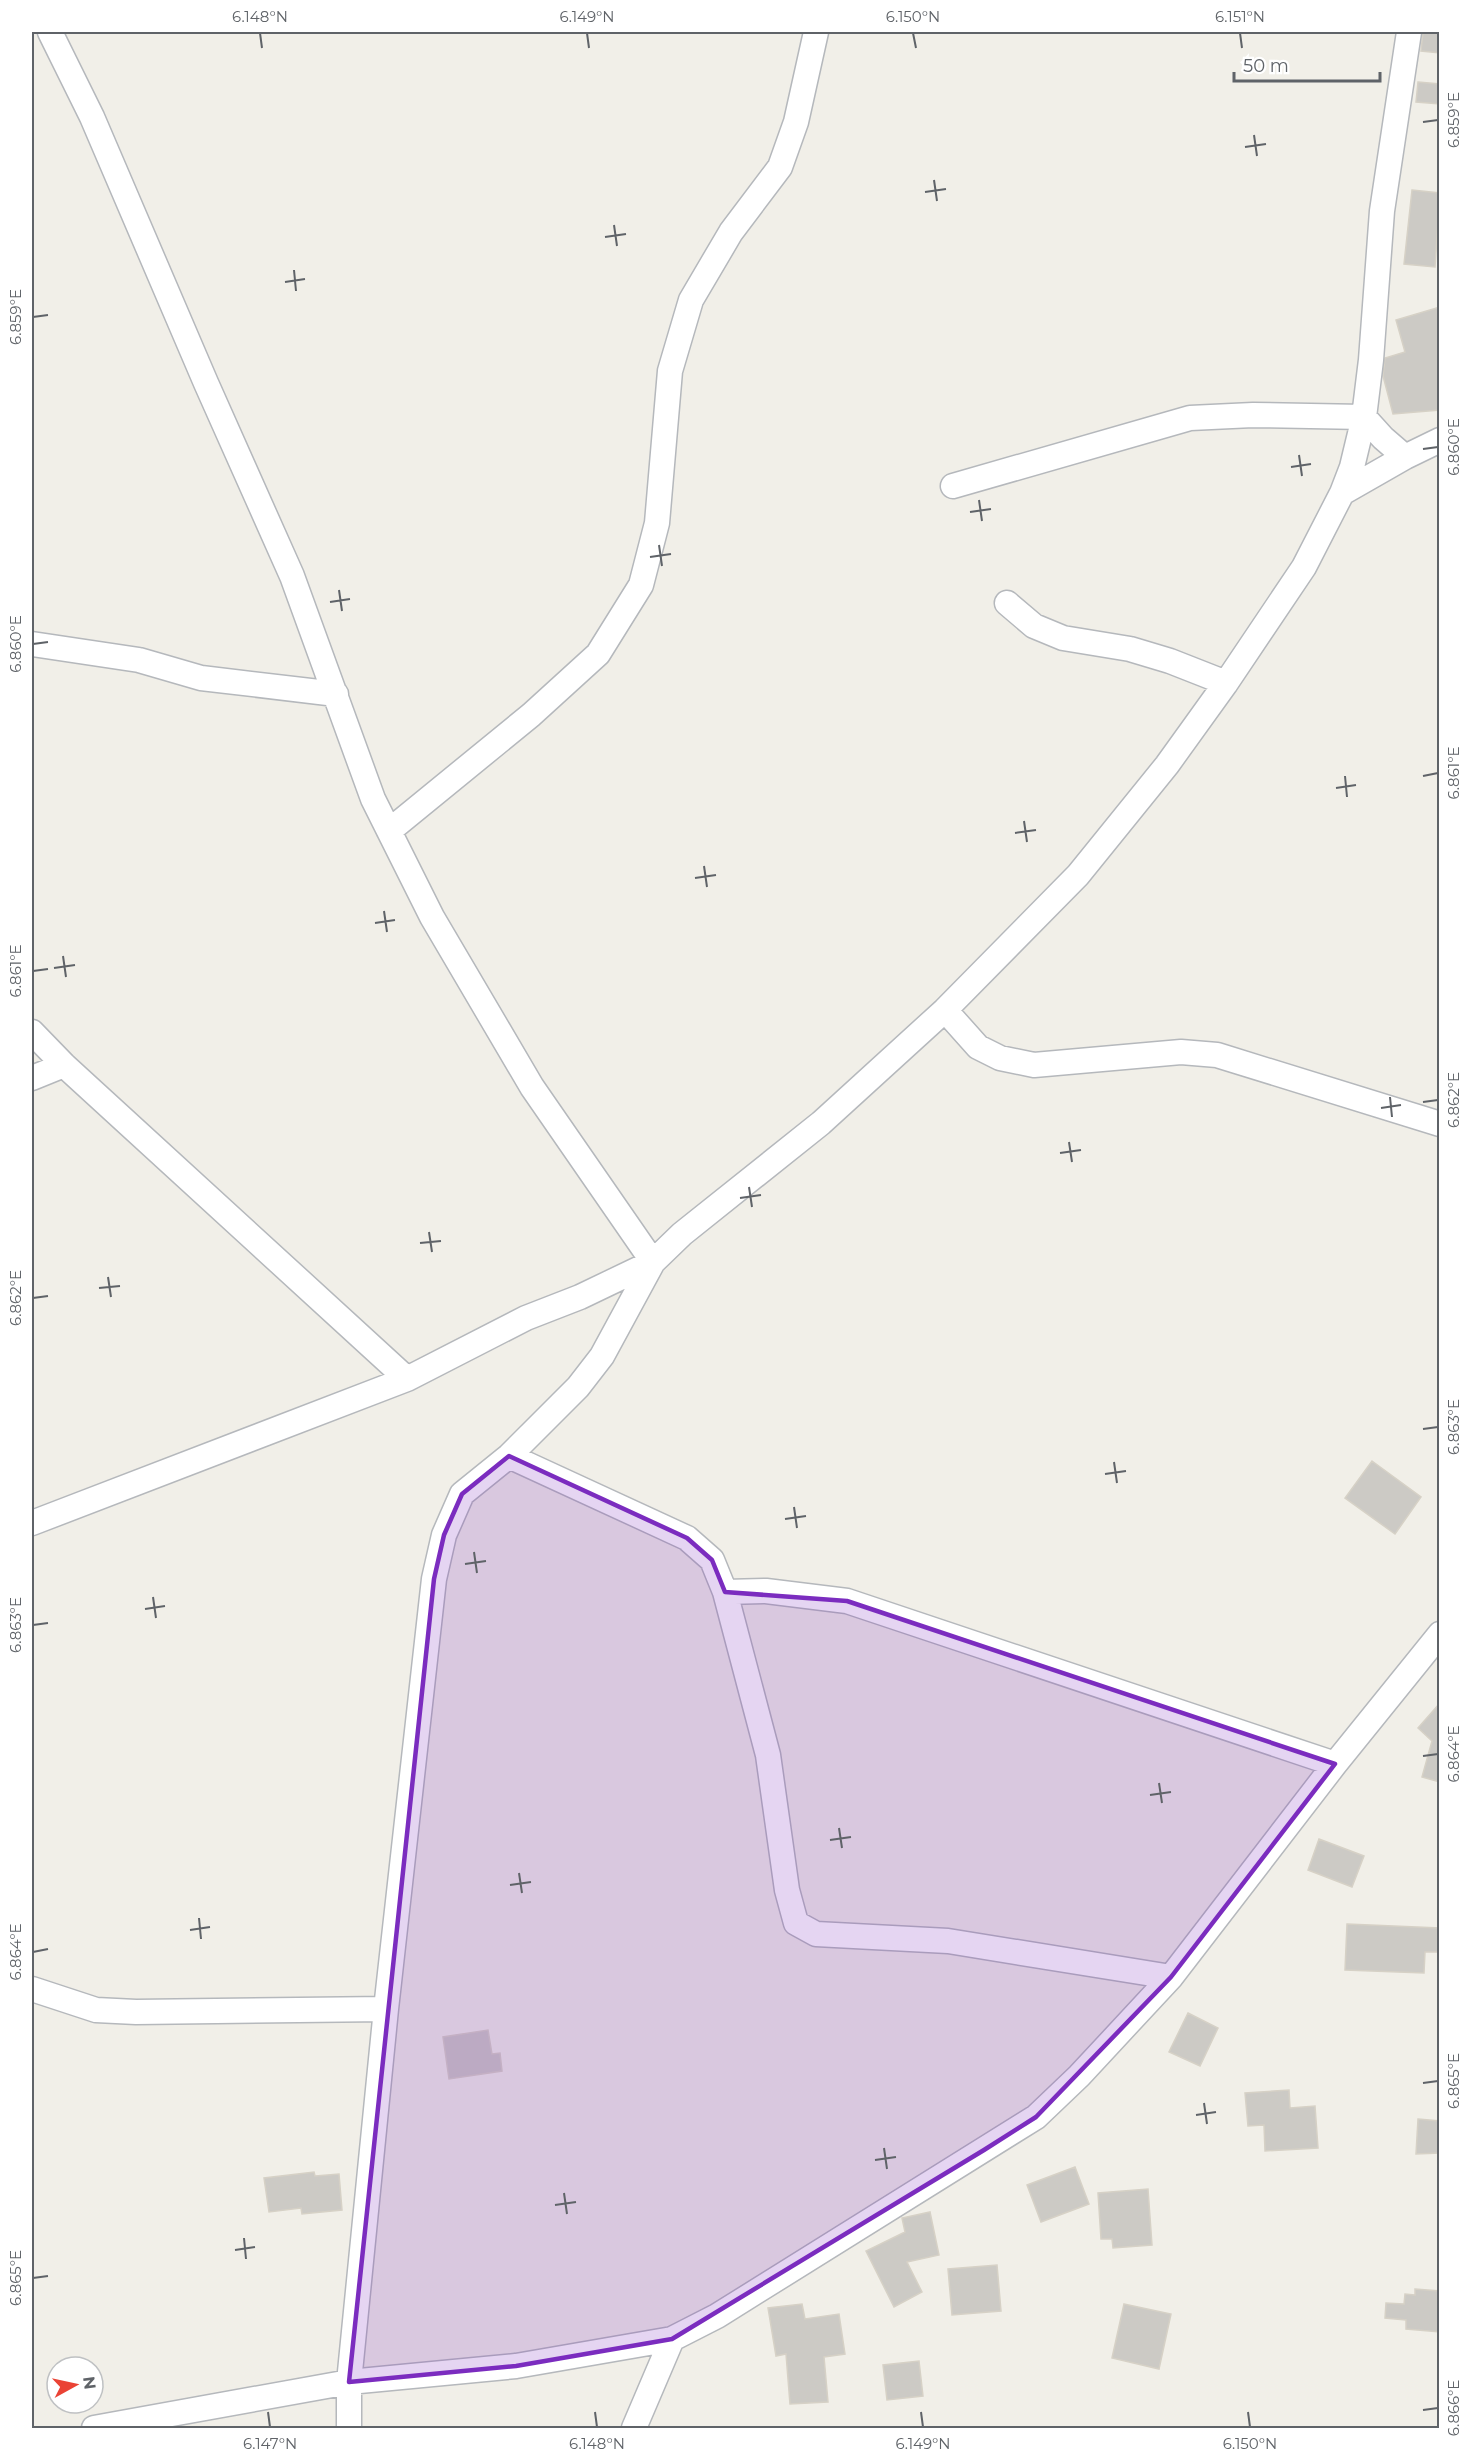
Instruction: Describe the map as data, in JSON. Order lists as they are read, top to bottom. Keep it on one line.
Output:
{"scale_bar":"50 m","north":"right","coordinates":["6.148°N","6.149°N","6.150°N","6.151°N","6.859°E","6.860°E","6.861°E","6.862°E","6.863°E","6.864°E","6.865°E","6.866°E","6.147°N"]}
